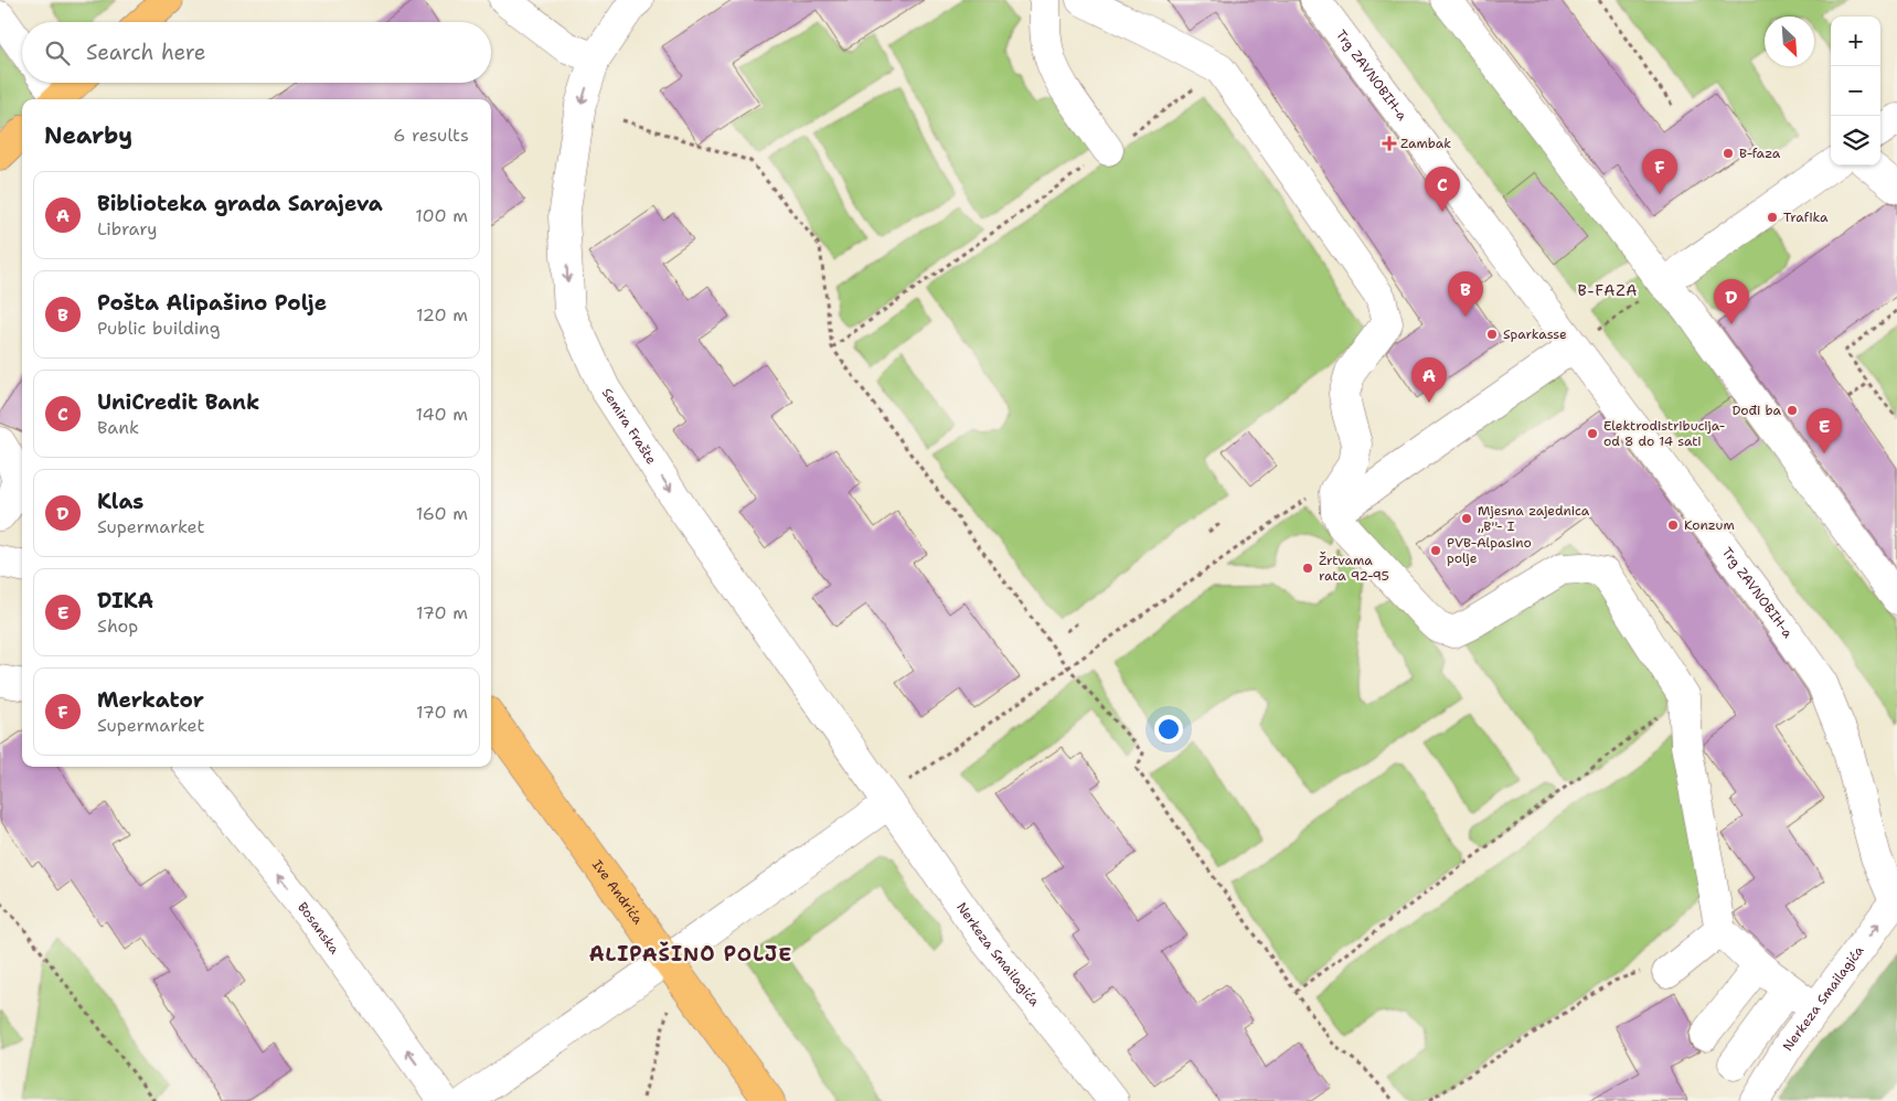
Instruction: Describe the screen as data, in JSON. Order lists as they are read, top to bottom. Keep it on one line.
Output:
{"streets":{"main road":["Ive Andrića"],"street":["Trg ZAVNOBIH-a","Semira Frašte","Bosanska","Nerkeza Smailagića"]},"crossings":[["Trg ZAVNOBIH-a","Nerkeza Smailagića"],["Semira Frašte","Nerkeza Smailagića"]],"one_way":["Semira Frašte","Bosanska"],"districts":["B-FAZA","ALIPAŠINO POLJE"],"places":{"health":["Zambak"],"other":["B-faza","Trafika","Sparkasse","Dođi ba","Elektrodistribucija- od 8 do 14 sati","Mjesna zajednica ,,B''- I","Konzum","PVB-Alpasino polje","Žrtvama rata 92-95"]},"north":"bottom right","page":{"map_buttons":["+","−"],"search":"Search here","heading":["Nearby","6 results"],"pins":["F","C","B","D","A","E"],"list":[{"mark":"A","name":"Biblioteka grada Sarajeva","note":"Library","value":"100 m"},{"mark":"B","name":"Pošta Alipašino Polje","note":"Public building","value":"120 m"},{"mark":"C","name":"UniCredit Bank","note":"Bank","value":"140 m"},{"mark":"D","name":"Klas","note":"Supermarket","value":"160 m"},{"mark":"E","name":"DIKA","note":"Shop","value":"170 m"},{"mark":"F","name":"Merkator","note":"Supermarket","value":"170 m"}]}}
